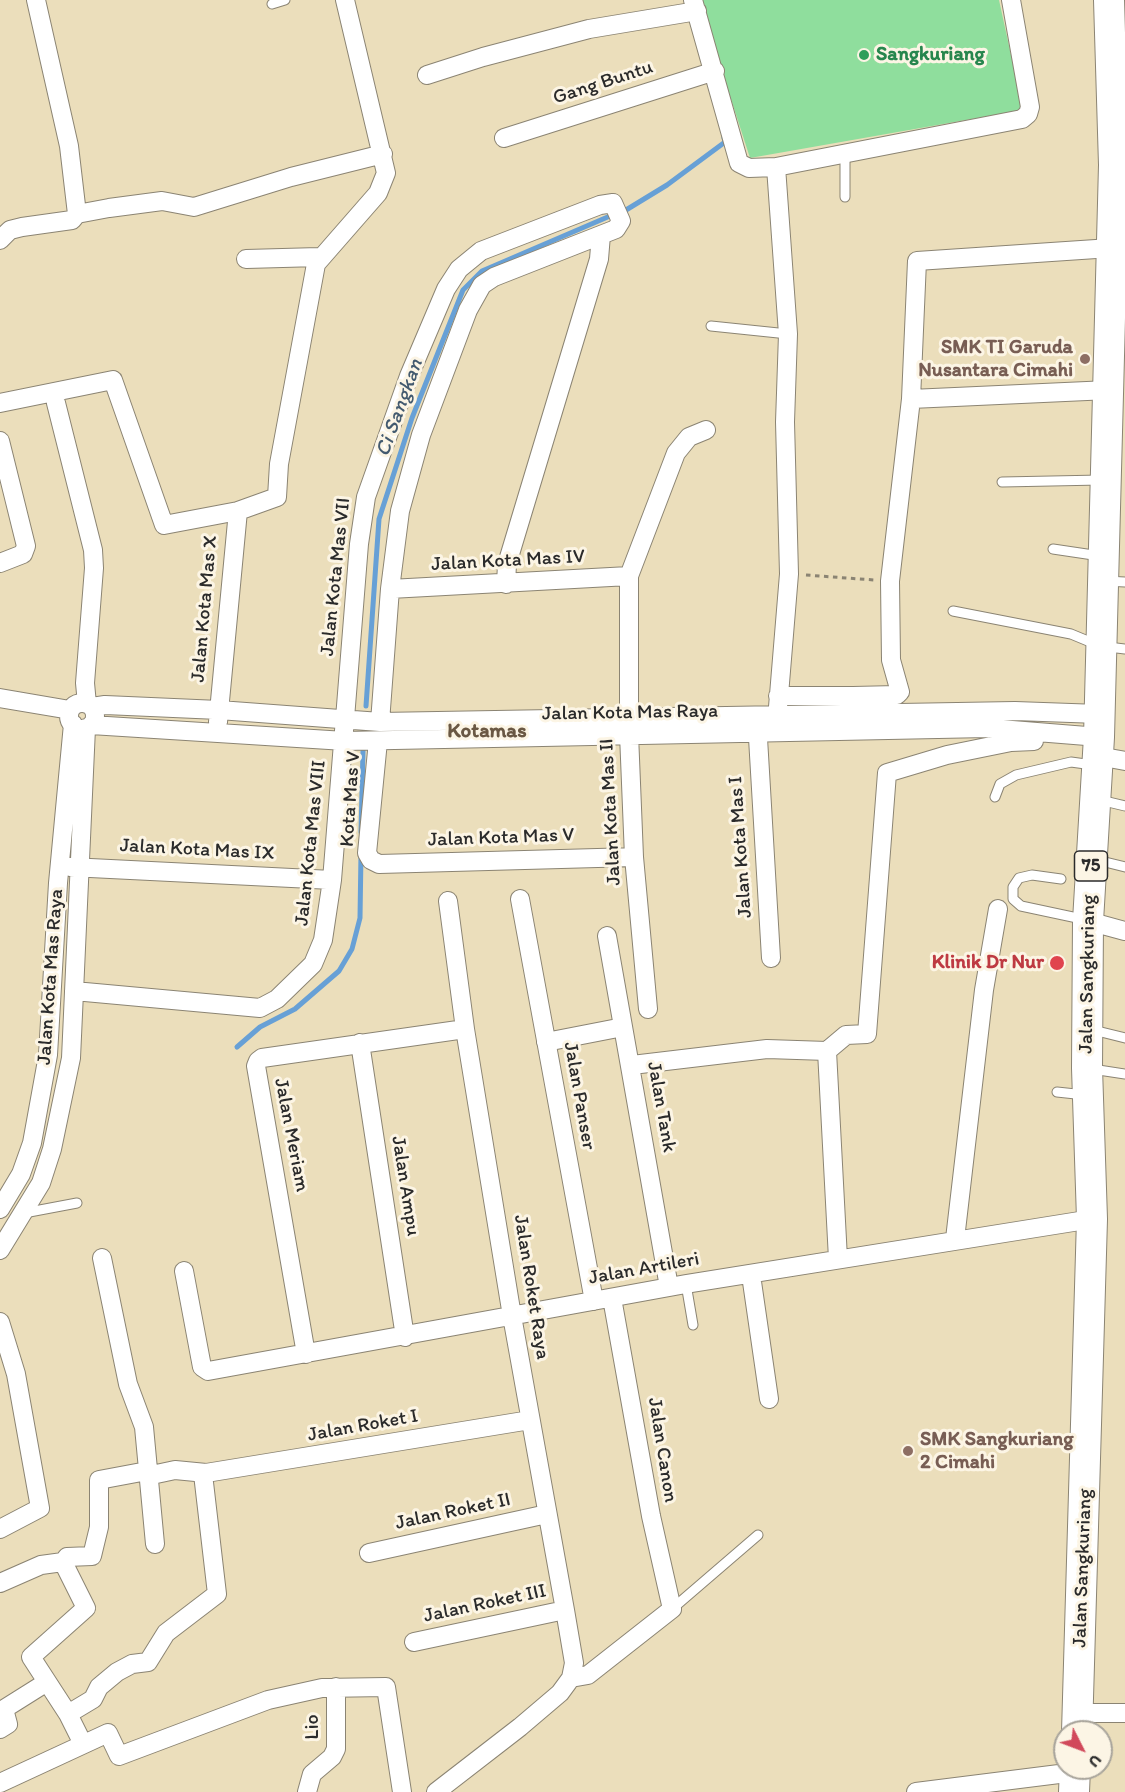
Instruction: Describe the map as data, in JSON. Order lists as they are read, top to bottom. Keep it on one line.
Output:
{"streets":{"main road":["75","Jalan Sangkuriang"],"street":["Gang Buntu","Jalan Kota Mas IV","Jalan Kota Mas VII","Jalan Kota Mas X","Jalan Kota Mas Raya","Kota Mas V","Jalan Kota Mas II","Jalan Kota Mas V","Jalan Kota Mas VIII","Jalan Kota Mas I","Jalan Kota Mas IX","Jalan Panser","Jalan Tank","Jalan Meriam","Jalan Ampu","Jalan Artileri","Jalan Roket Raya","Jalan Roket I","Jalan Canon","Jalan Roket II","Jalan Roket III","Lio"]},"crossings":[["Jalan Kota Mas IV","Jalan Kota Mas II"],["Jalan Kota Mas VII","Jalan Kota Mas Raya"],["Jalan Kota Mas VII","Jalan Kota Mas VIII"],["Jalan Kota Mas X","Jalan Kota Mas Raya"],["Jalan Kota Mas Raya","Kota Mas V"],["Jalan Kota Mas Raya","Jalan Kota Mas II"],["Jalan Kota Mas Raya","Jalan Kota Mas VIII"],["Jalan Kota Mas Raya","Jalan Kota Mas I"],["Jalan Kota Mas Raya","Jalan Kota Mas IX"],["Jalan Kota Mas Raya","Jalan Sangkuriang"],["Kota Mas V","Jalan Kota Mas V"],["Jalan Kota Mas II","Jalan Kota Mas V"],["Jalan Kota Mas VIII","Jalan Kota Mas IX"],["Jalan Sangkuriang","Jalan Artileri"],["Jalan Panser","Jalan Artileri"],["Jalan Tank","Jalan Artileri"],["Jalan Meriam","Jalan Ampu"],["Jalan Meriam","Jalan Artileri"],["Jalan Meriam","Jalan Roket Raya"],["Jalan Ampu","Jalan Artileri"],["Jalan Artileri","Jalan Roket Raya"],["Jalan Artileri","Jalan Canon"],["Jalan Roket Raya","Jalan Roket I"],["Jalan Roket Raya","Jalan Roket II"],["Jalan Roket Raya","Jalan Roket III"]],"districts":["Kotamas"],"water":["Ci Sangkan"],"places":["Sangkuriang","SMK TI Garuda Nusantara Cimahi","Klinik Dr Nur","SMK Sangkuriang 2 Cimahi"],"north":"bottom right"}
